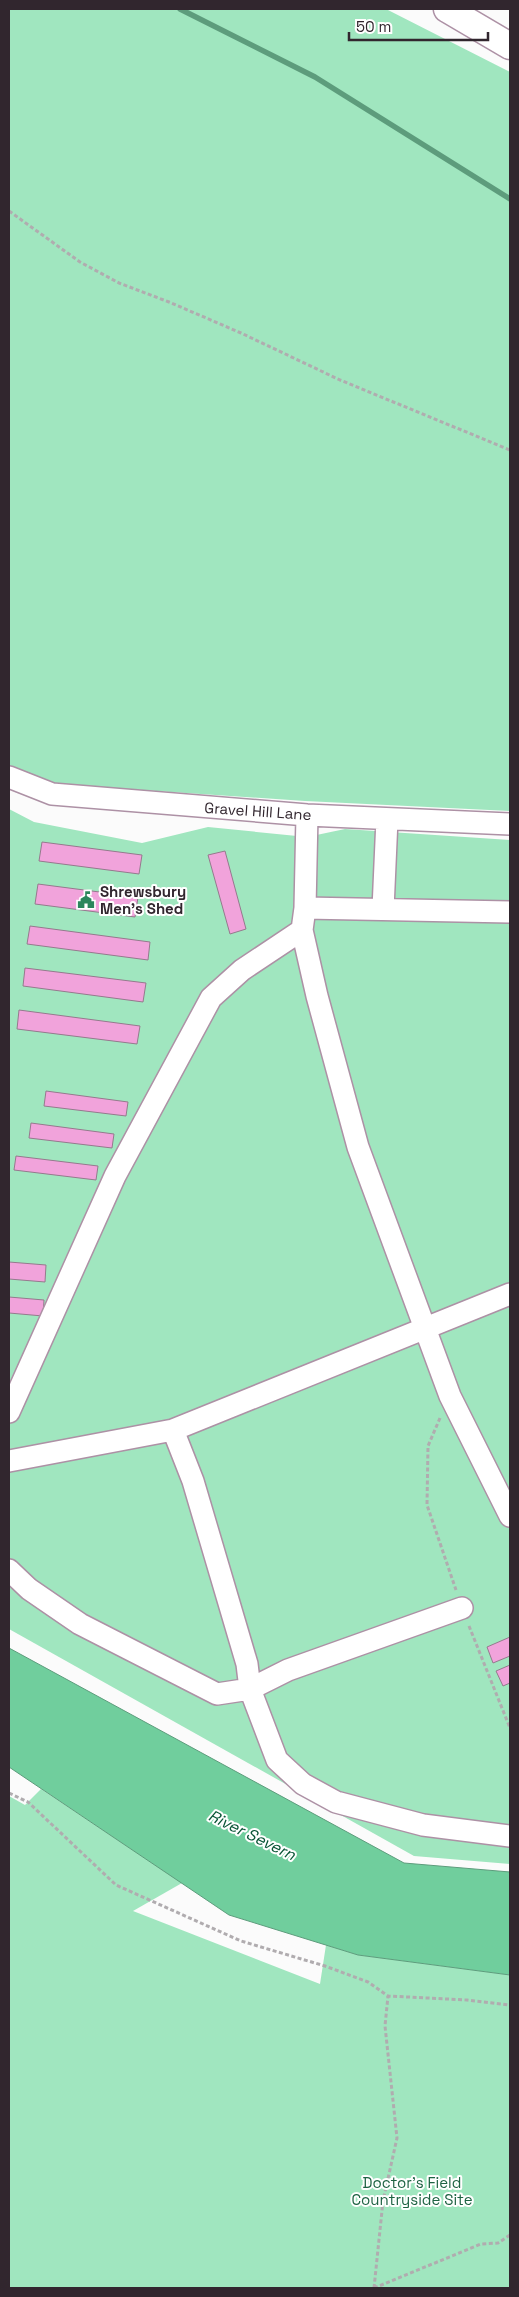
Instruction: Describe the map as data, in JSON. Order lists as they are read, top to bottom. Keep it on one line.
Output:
{"streets":{"street":["Gravel Hill Lane"]},"water":["River Severn"],"parks":["Doctor's Field Countryside Site"],"places":{"public building":["Shrewsbury Men's Shed"]},"scale_bar":"50 m"}
